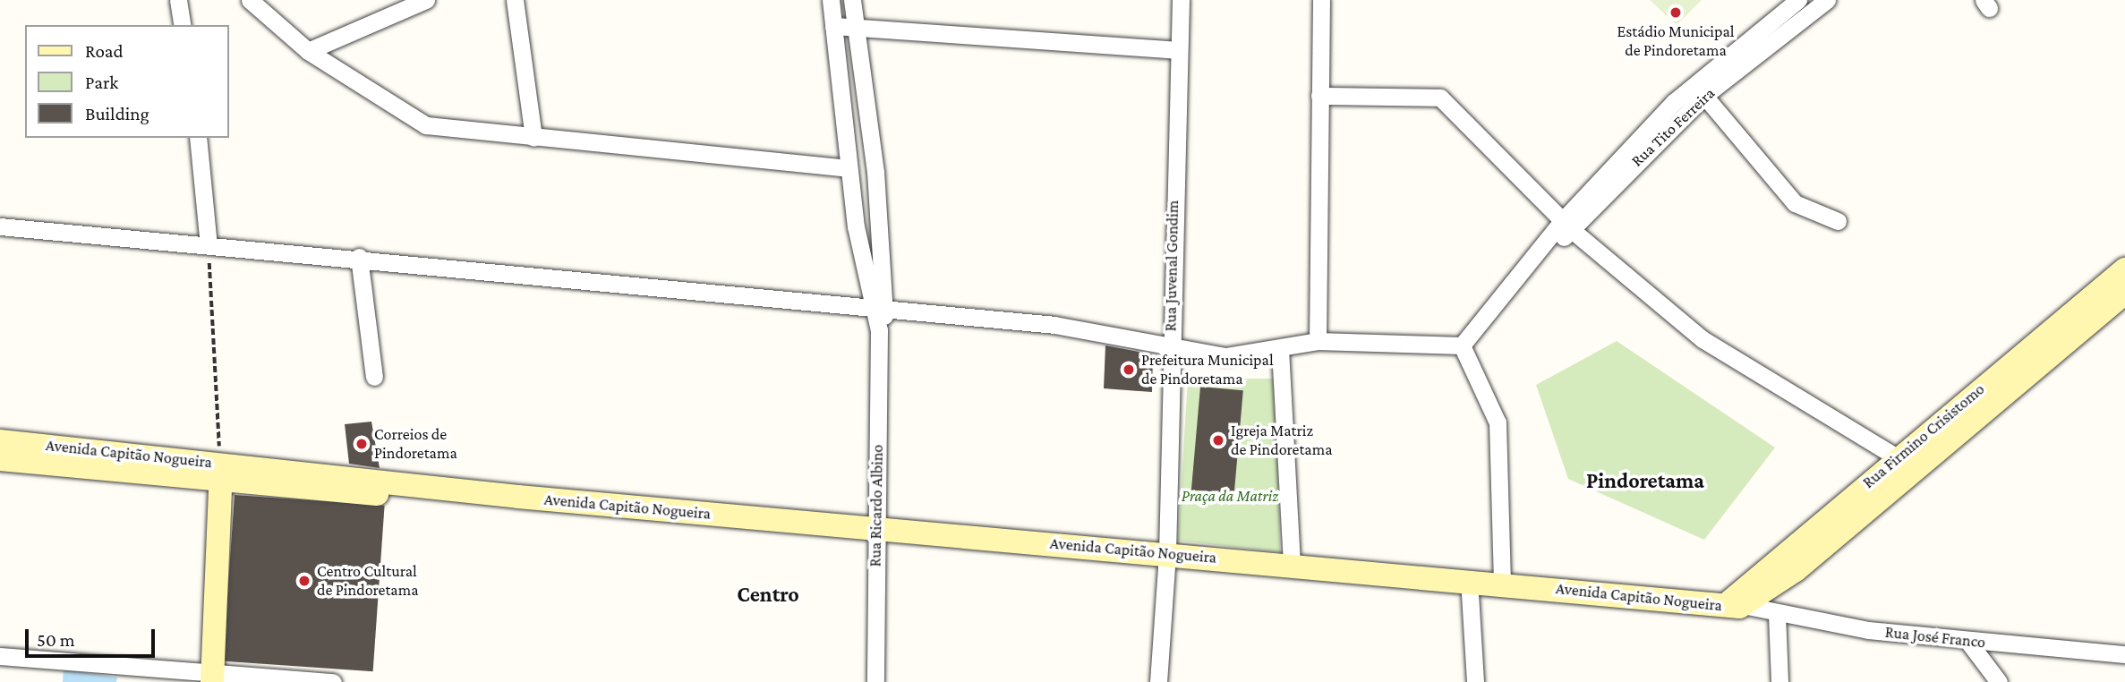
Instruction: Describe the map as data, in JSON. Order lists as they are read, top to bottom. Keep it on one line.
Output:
{"streets":{"main road":["Rua Firmino Crisistomo","Avenida Capitão Nogueira"],"street":["Rua Tito Ferreira","Rua Juvenal Gondim","Rua Ricardo Albino","Rua José Franco"]},"crossings":[["Rua Juvenal Gondim","Avenida Capitão Nogueira"],["Rua Firmino Crisistomo","Avenida Capitão Nogueira"],["Rua Firmino Crisistomo","Rua José Franco"],["Avenida Capitão Nogueira","Rua Ricardo Albino"],["Avenida Capitão Nogueira","Rua José Franco"]],"districts":["Pindoretama","Centro"],"parks":["Praça da Matriz"],"places":["Estádio Municipal de Pindoretama","Prefeitura Municipal de Pindoretama","Igreja Matriz de Pindoretama","Correios de Pindoretama","Centro Cultural de Pindoretama"],"legend":["Road","Park","Building"],"scale_bar":"50 m"}
